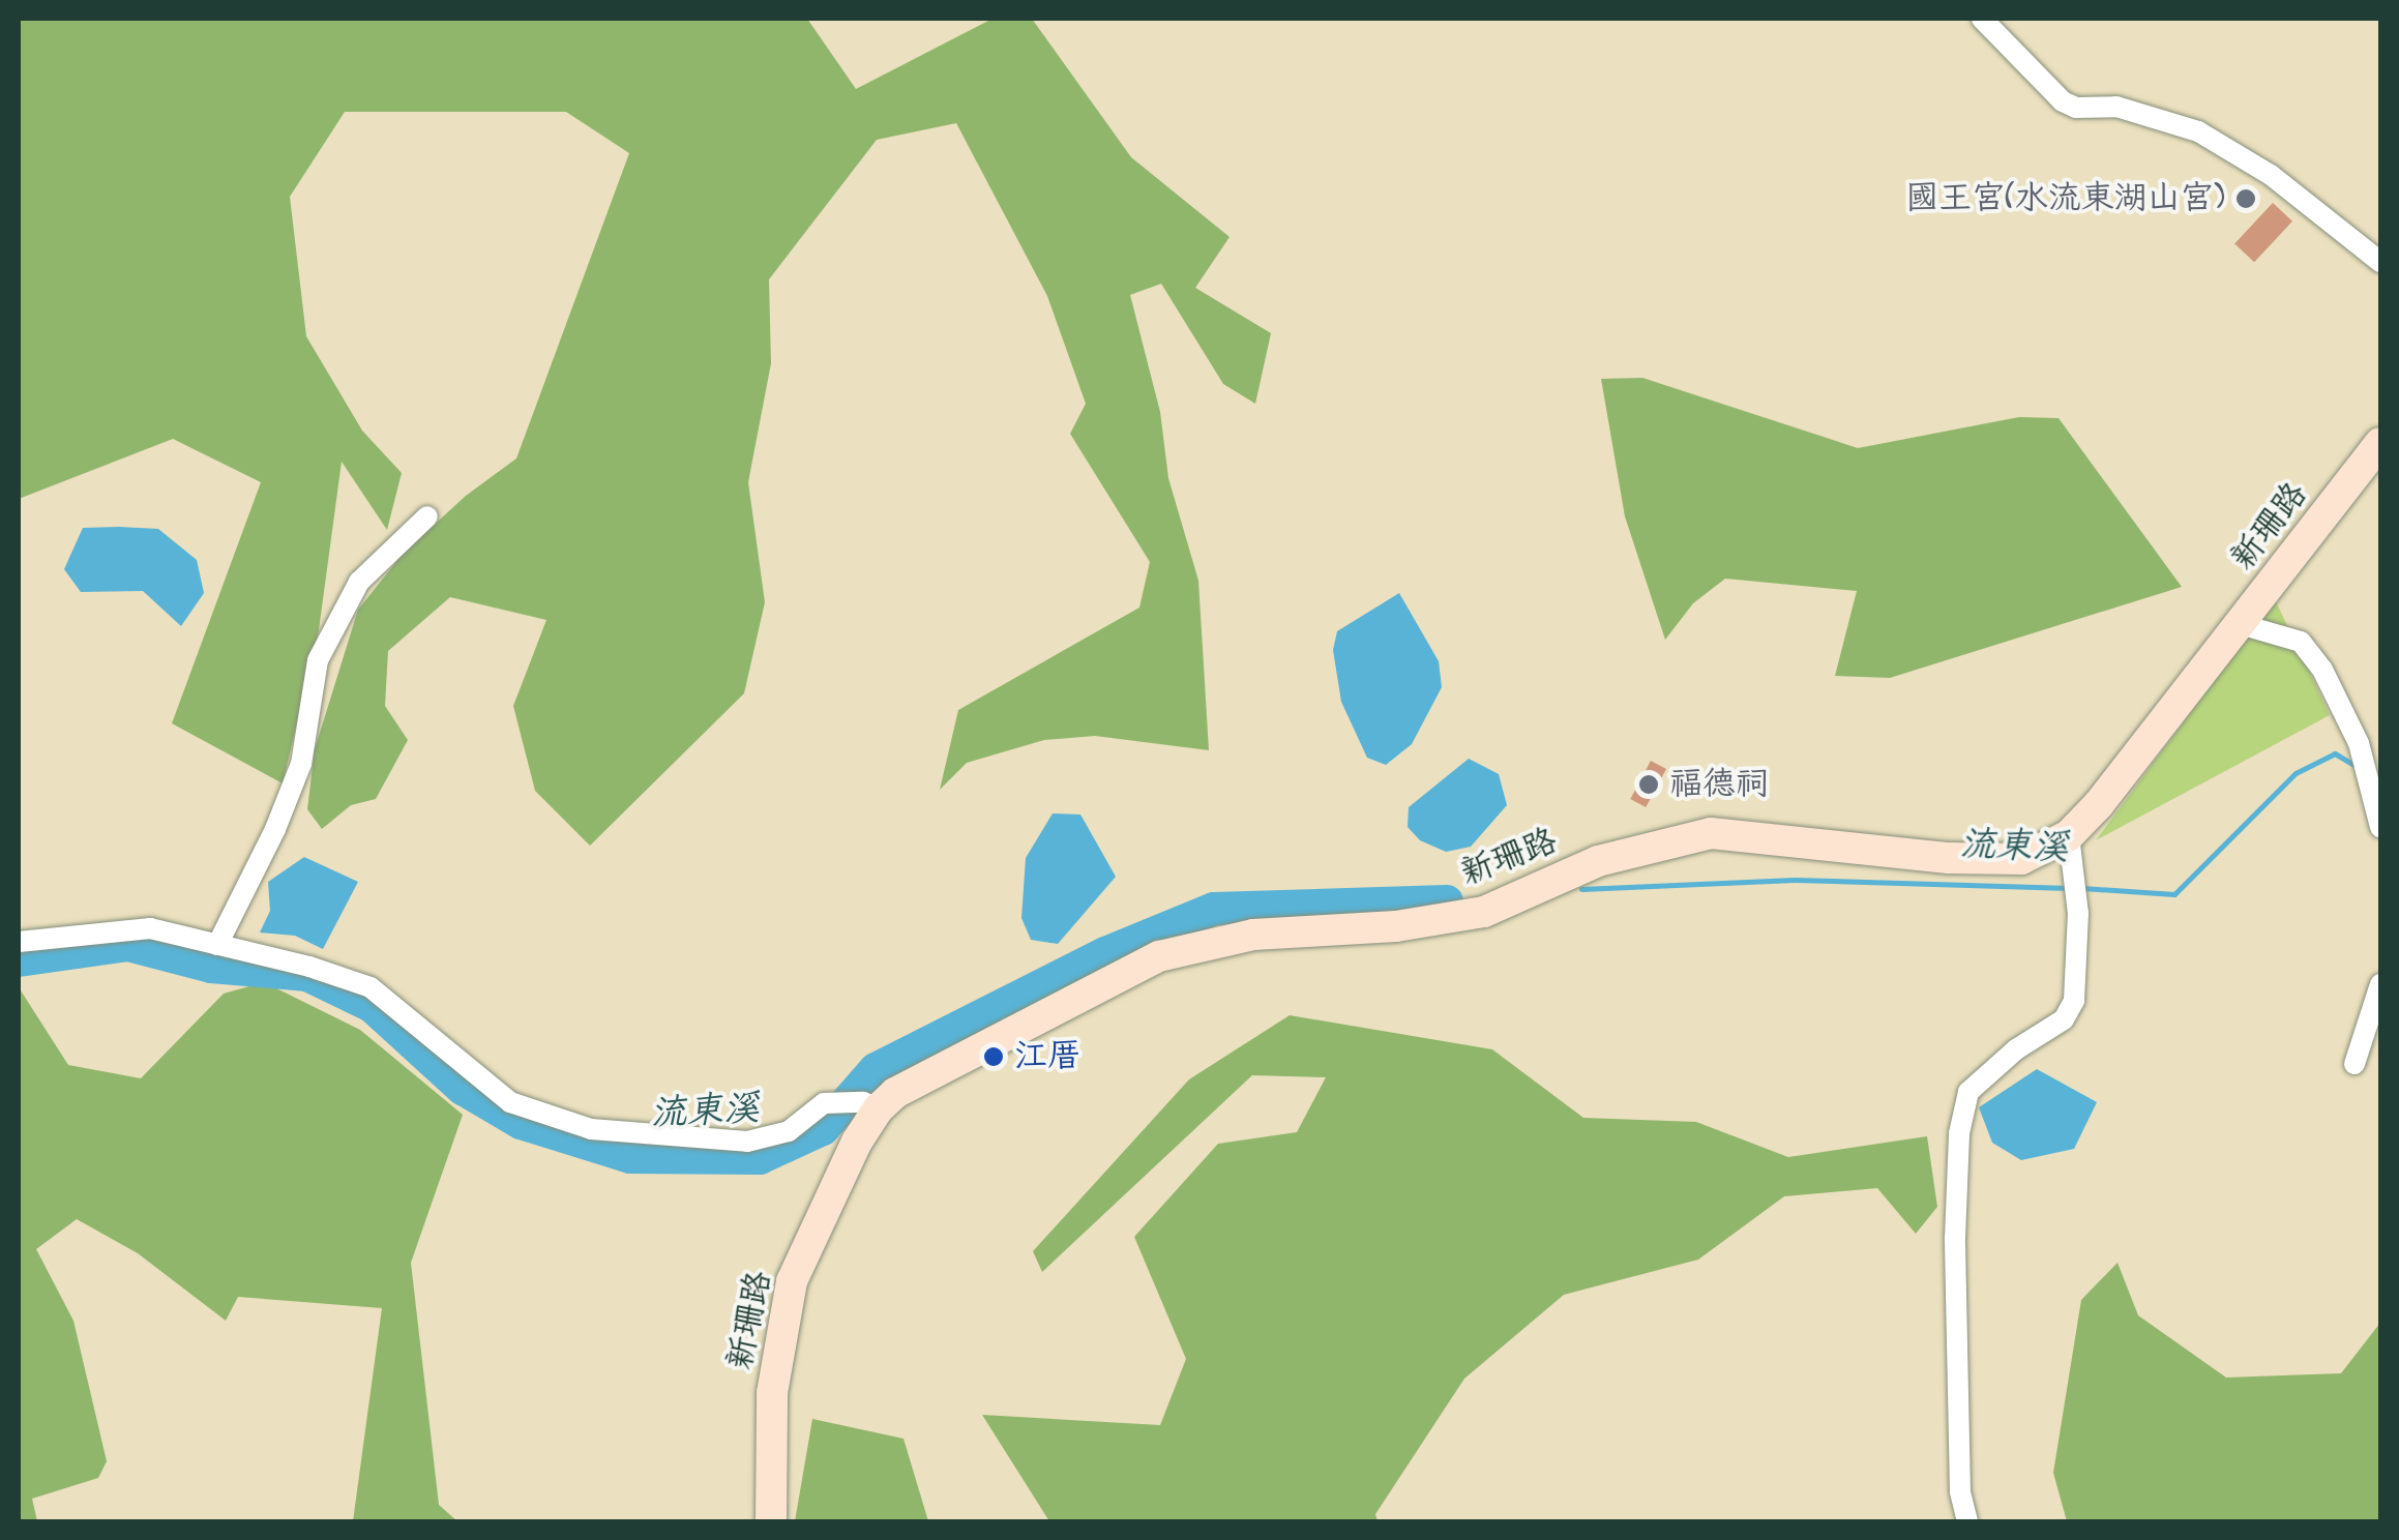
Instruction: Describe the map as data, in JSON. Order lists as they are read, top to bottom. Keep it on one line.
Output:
{"streets":{"street":["新珊路"]},"water":["流東溪"],"places":["國王宮(水流東湖山宮)","福德祠","江厝"]}
